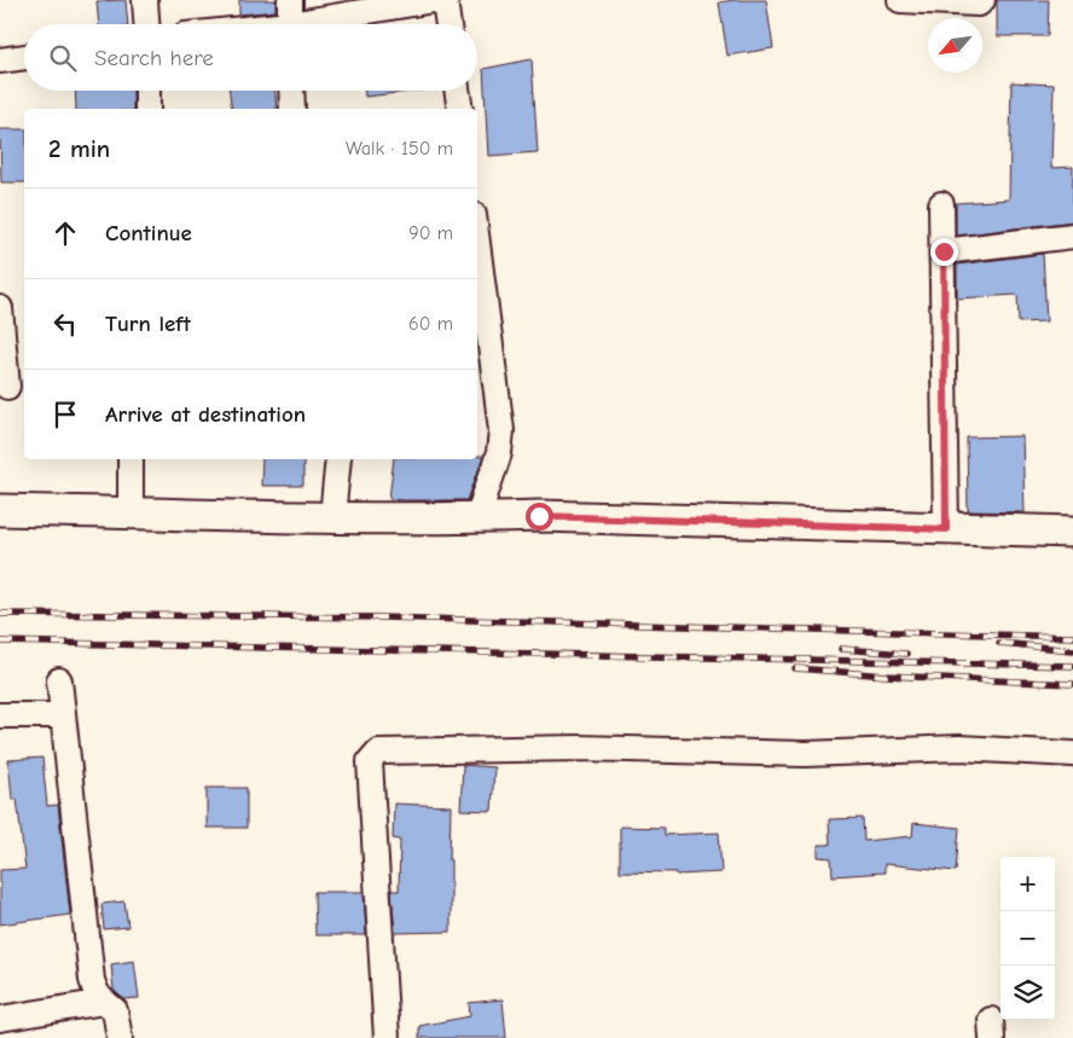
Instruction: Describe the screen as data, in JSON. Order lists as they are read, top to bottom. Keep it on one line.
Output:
{"north":"bottom left","page":{"search":"Search here","heading":["2 min","Walk · 150 m"],"list":[["Continue","90 m"],["Turn left","60 m"],"Arrive at destination"],"map_buttons":["+","−"]}}
